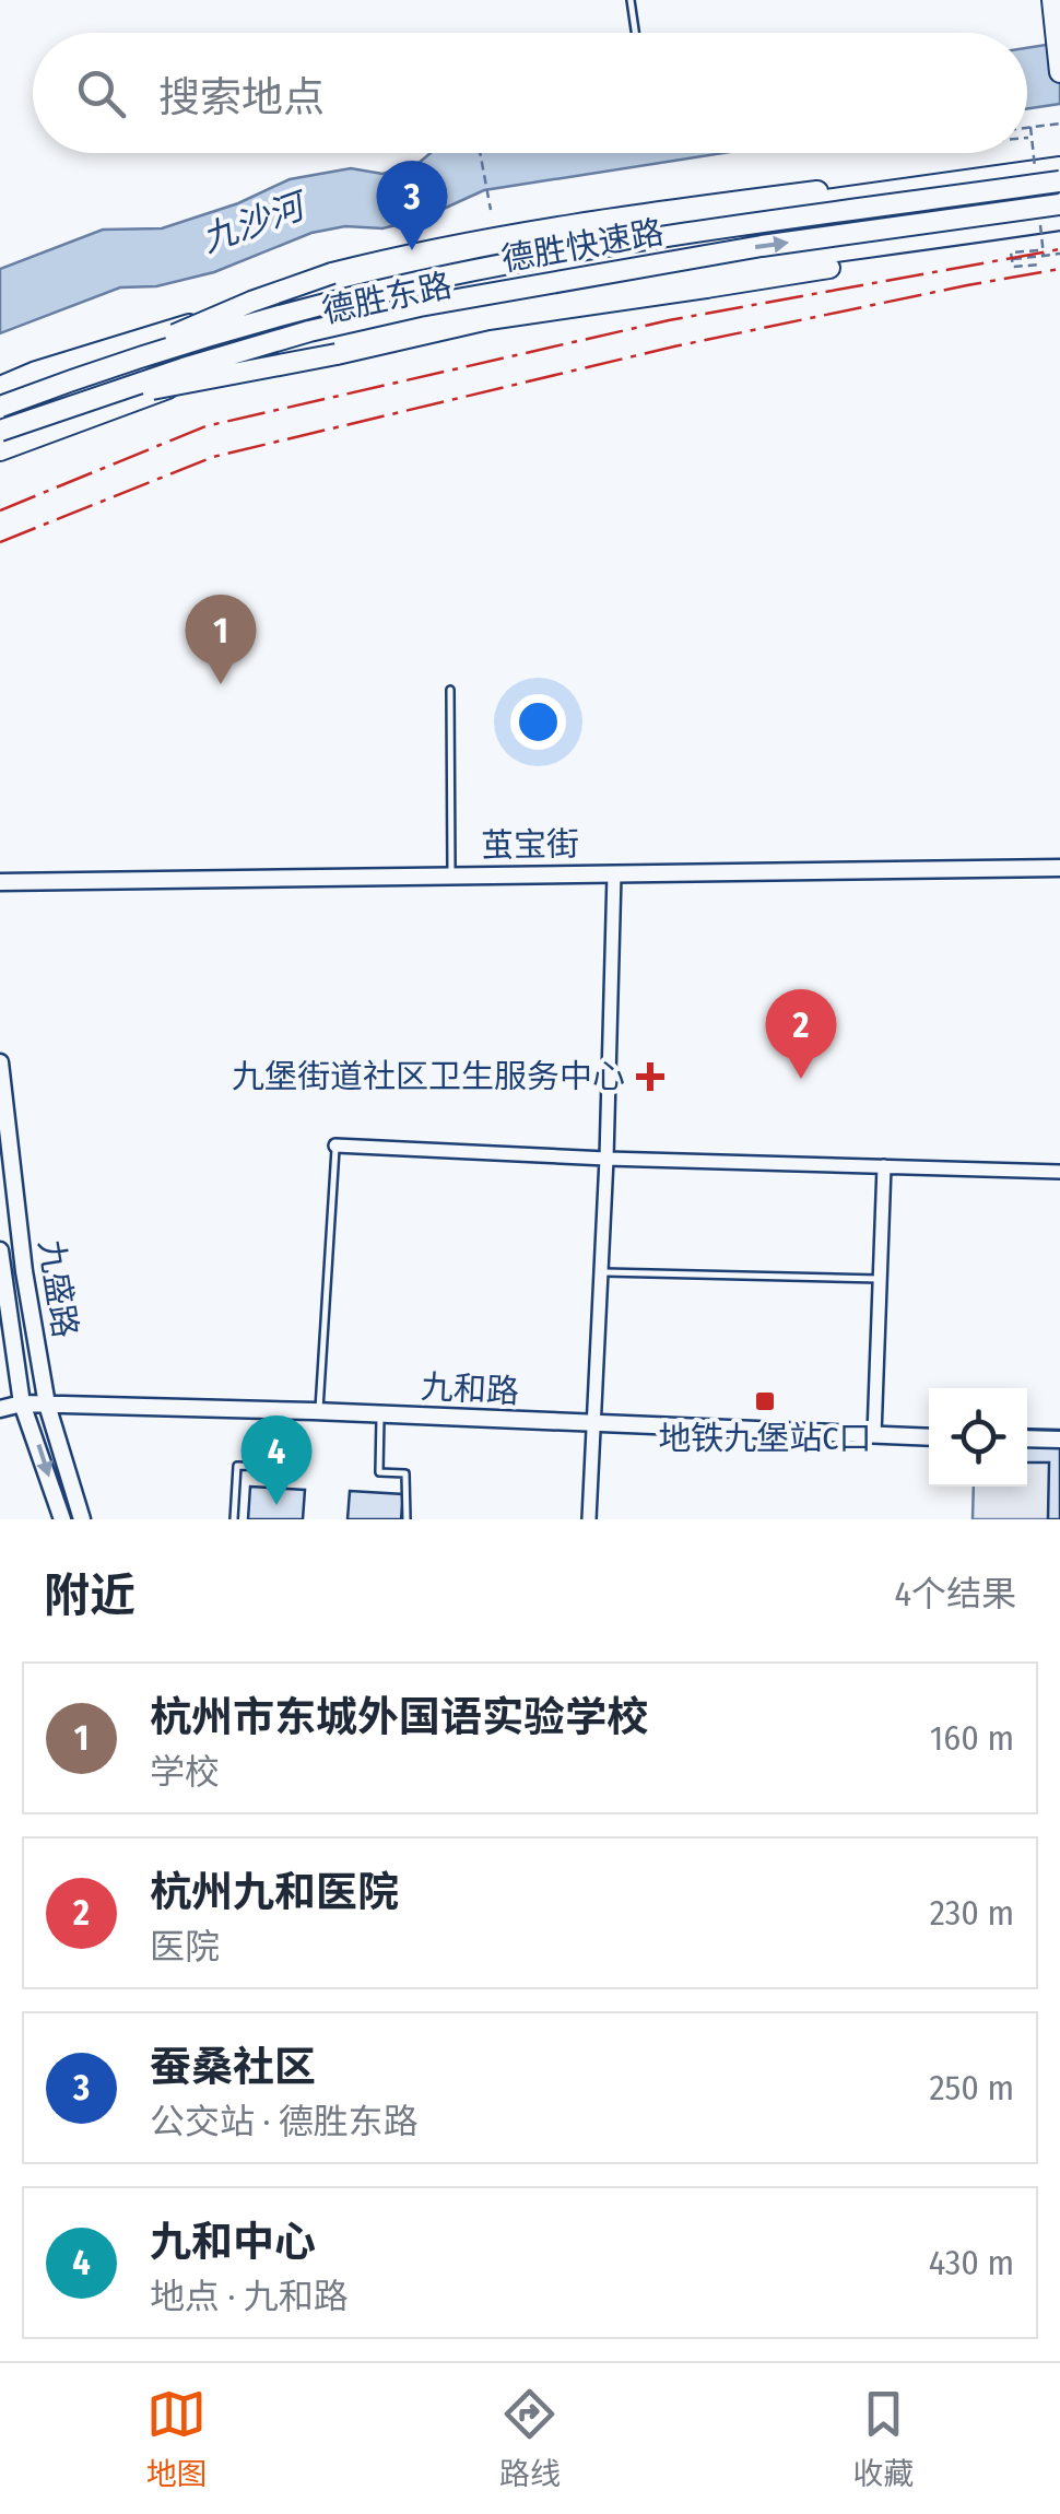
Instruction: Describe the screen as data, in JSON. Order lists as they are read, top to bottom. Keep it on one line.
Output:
{"streets":{"main road":["德胜快速路","德胜东路"],"street":["茧宝街","九盛路","九和路"]},"crossings":[["九盛路","九和路"]],"water":["九沙河"],"places":{"health":["九堡街道社区卫生服务中心"],"transit":["地铁九堡站C口"]},"page":{"search":"搜索地点","pins":["3","1","2","4"],"heading":["附近","4个结果"],"list":[{"mark":"1","name":"杭州市东城外国语实验学校","note":"学校","value":"160 m"},{"mark":"2","name":"杭州九和医院","note":"医院","value":"230 m"},{"mark":"3","name":"蚕桑社区","note":"公交站 · 德胜东路","value":"250 m"},{"mark":"4","name":"九和中心","note":"地点 · 九和路","value":"430 m"}],"nav":["地图","路线","收藏"]}}
